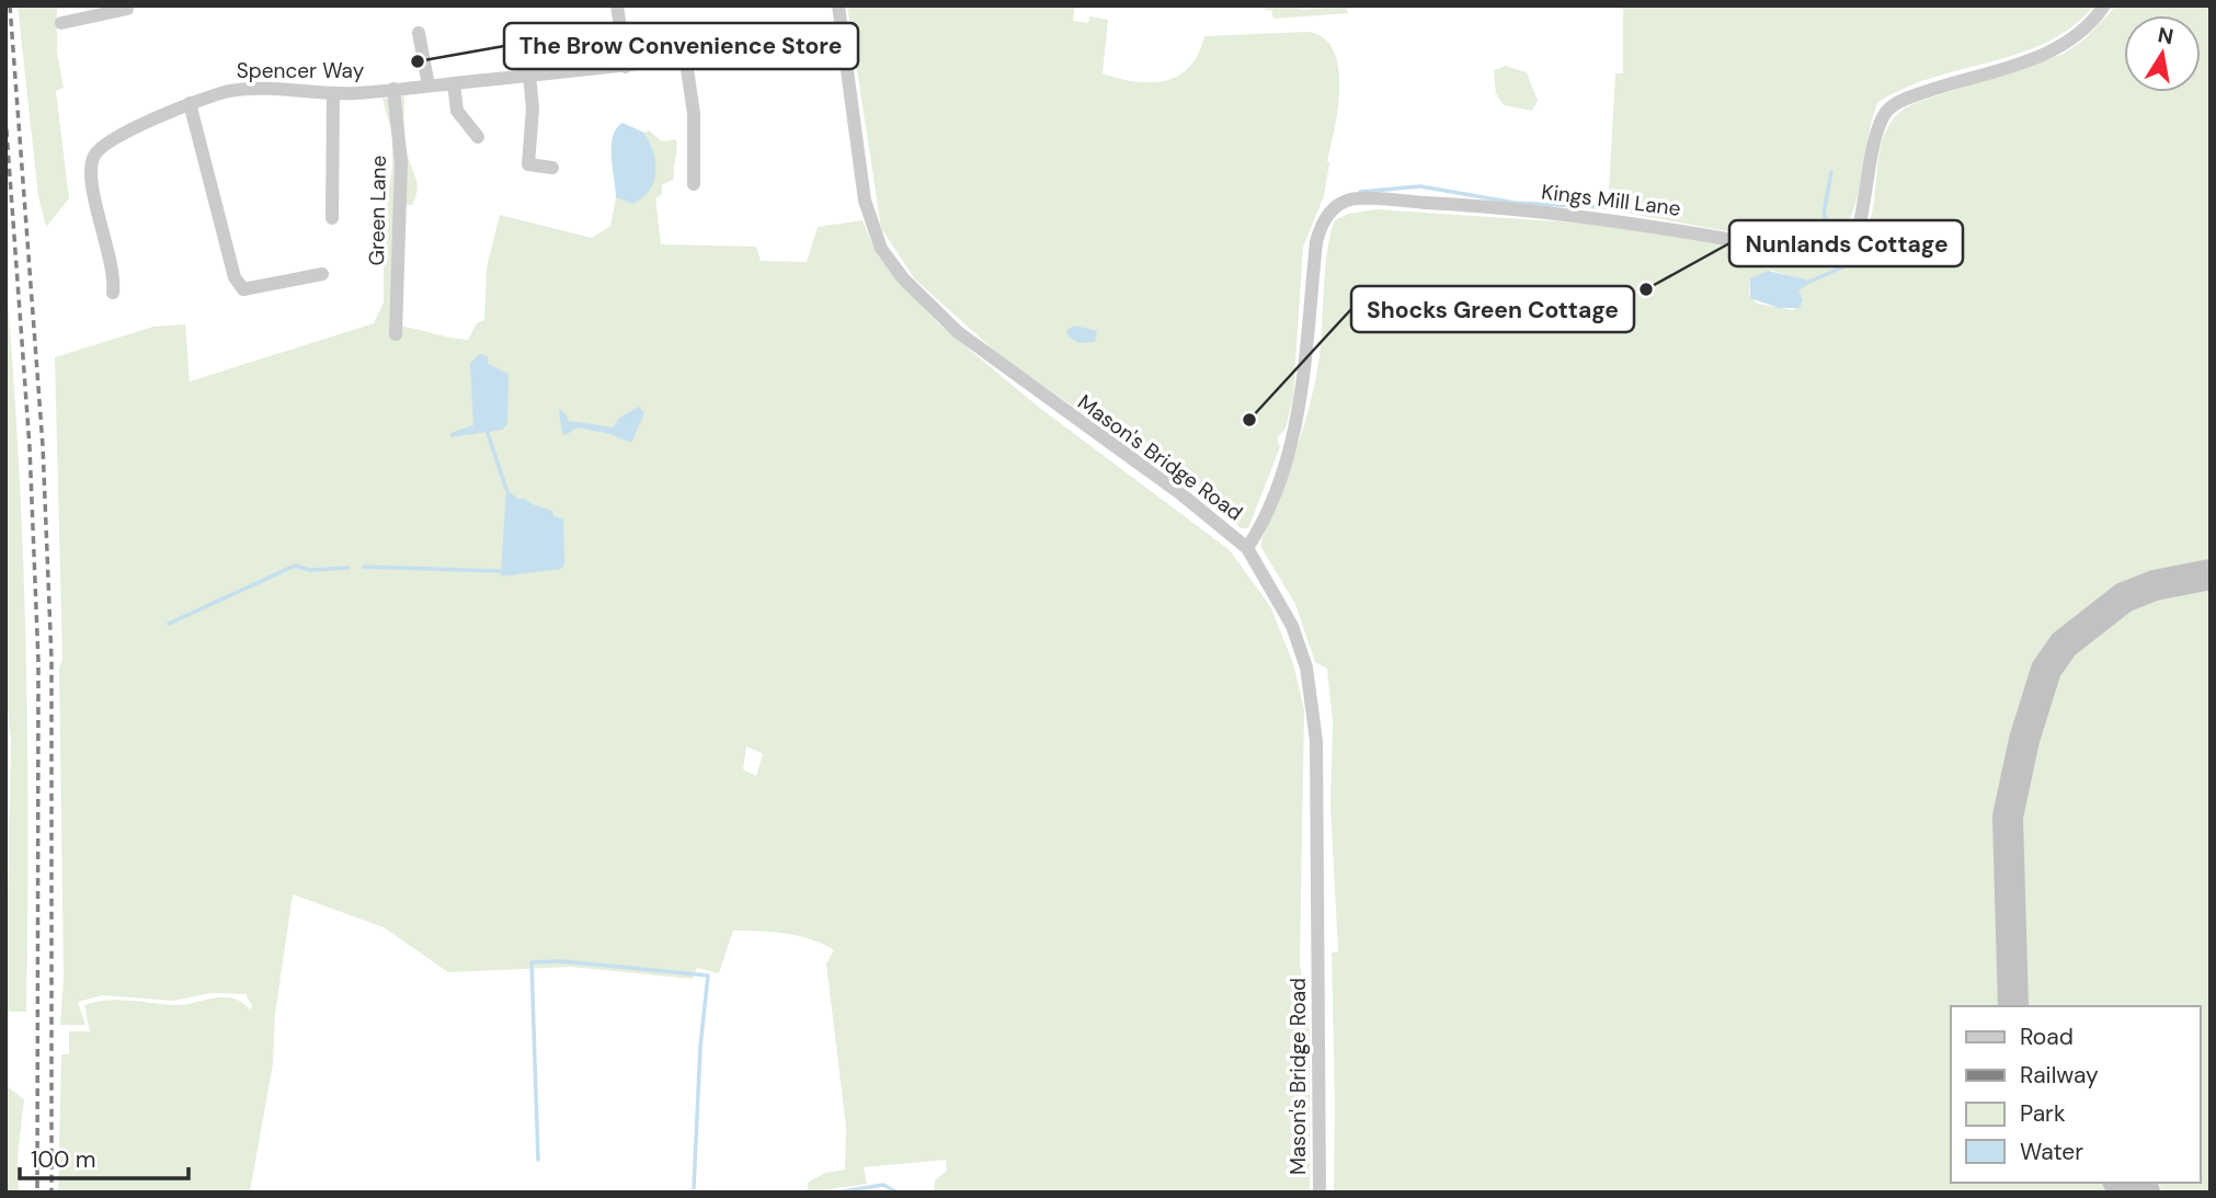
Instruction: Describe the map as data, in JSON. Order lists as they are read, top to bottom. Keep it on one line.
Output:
{"streets":{"street":["Spencer Way","Kings Mill Lane","Green Lane","Mason's Bridge Road"]},"crossings":[["Spencer Way","Green Lane"],["Spencer Way","Mason's Bridge Road"],["Kings Mill Lane","Mason's Bridge Road"]],"places":["The Brow Convenience Store","Nunlands Cottage","Shocks Green Cottage"],"legend":["Road","Railway","Park","Water"],"scale_bar":"100 m","north":"top"}
